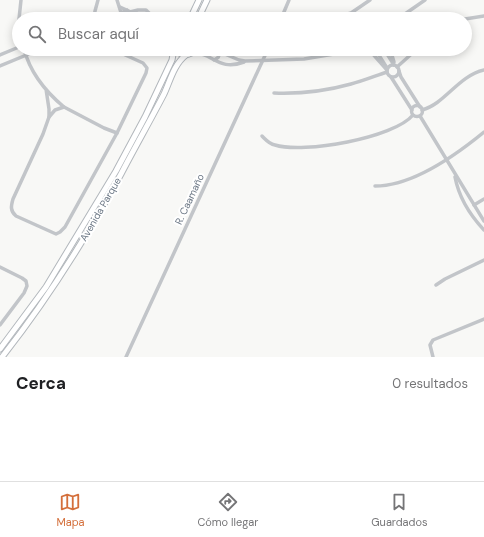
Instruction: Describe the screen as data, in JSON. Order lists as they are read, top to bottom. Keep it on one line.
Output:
{"streets":{"street":["R. Caamaño","Avenida Parque"]},"page":{"search":"Buscar aquí","heading":["Cerca","0 resultados"],"nav":["Mapa","Cómo llegar","Guardados"]}}
